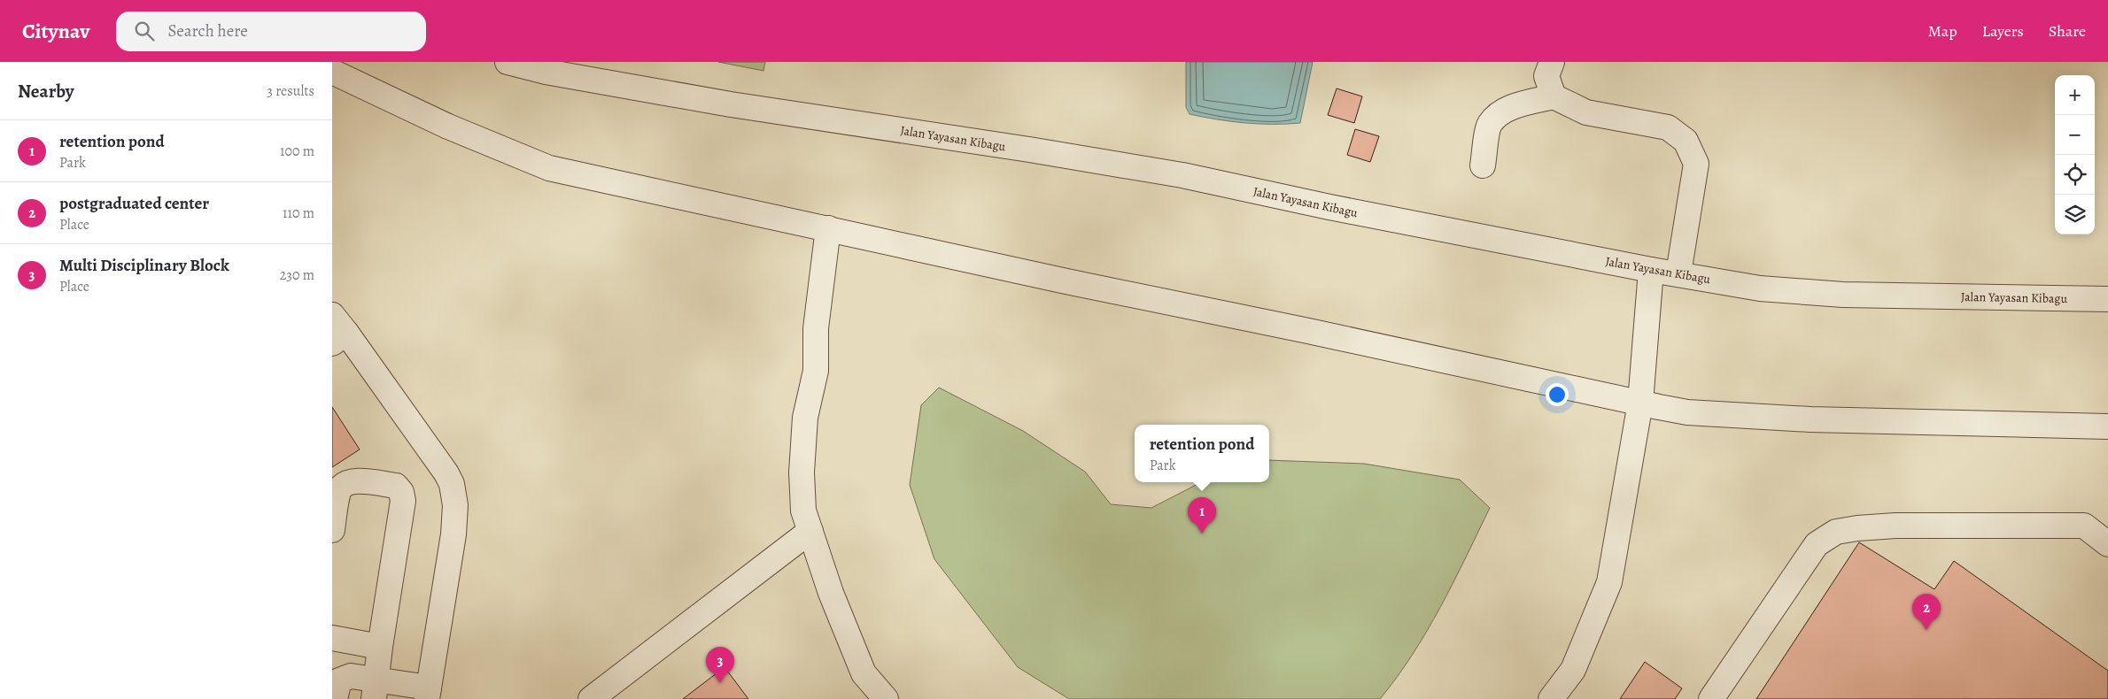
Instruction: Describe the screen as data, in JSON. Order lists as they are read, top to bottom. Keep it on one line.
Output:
{"streets":{"street":["Jalan Yayasan Kibagu"]},"page":{"header":"Citynav","search":"Search here","nav":["Map","Layers","Share"],"heading":["Nearby","3 results"],"map_buttons":["+","−"],"list":[{"mark":"1","name":"retention pond","note":"Park","value":"100 m"},{"mark":"2","name":"postgraduated center","note":"Place","value":"110 m"},{"mark":"3","name":"Multi Disciplinary Block","note":"Place","value":"230 m"}],"popup":["retention pond","Park"],"pins":["1","2","3"]}}
